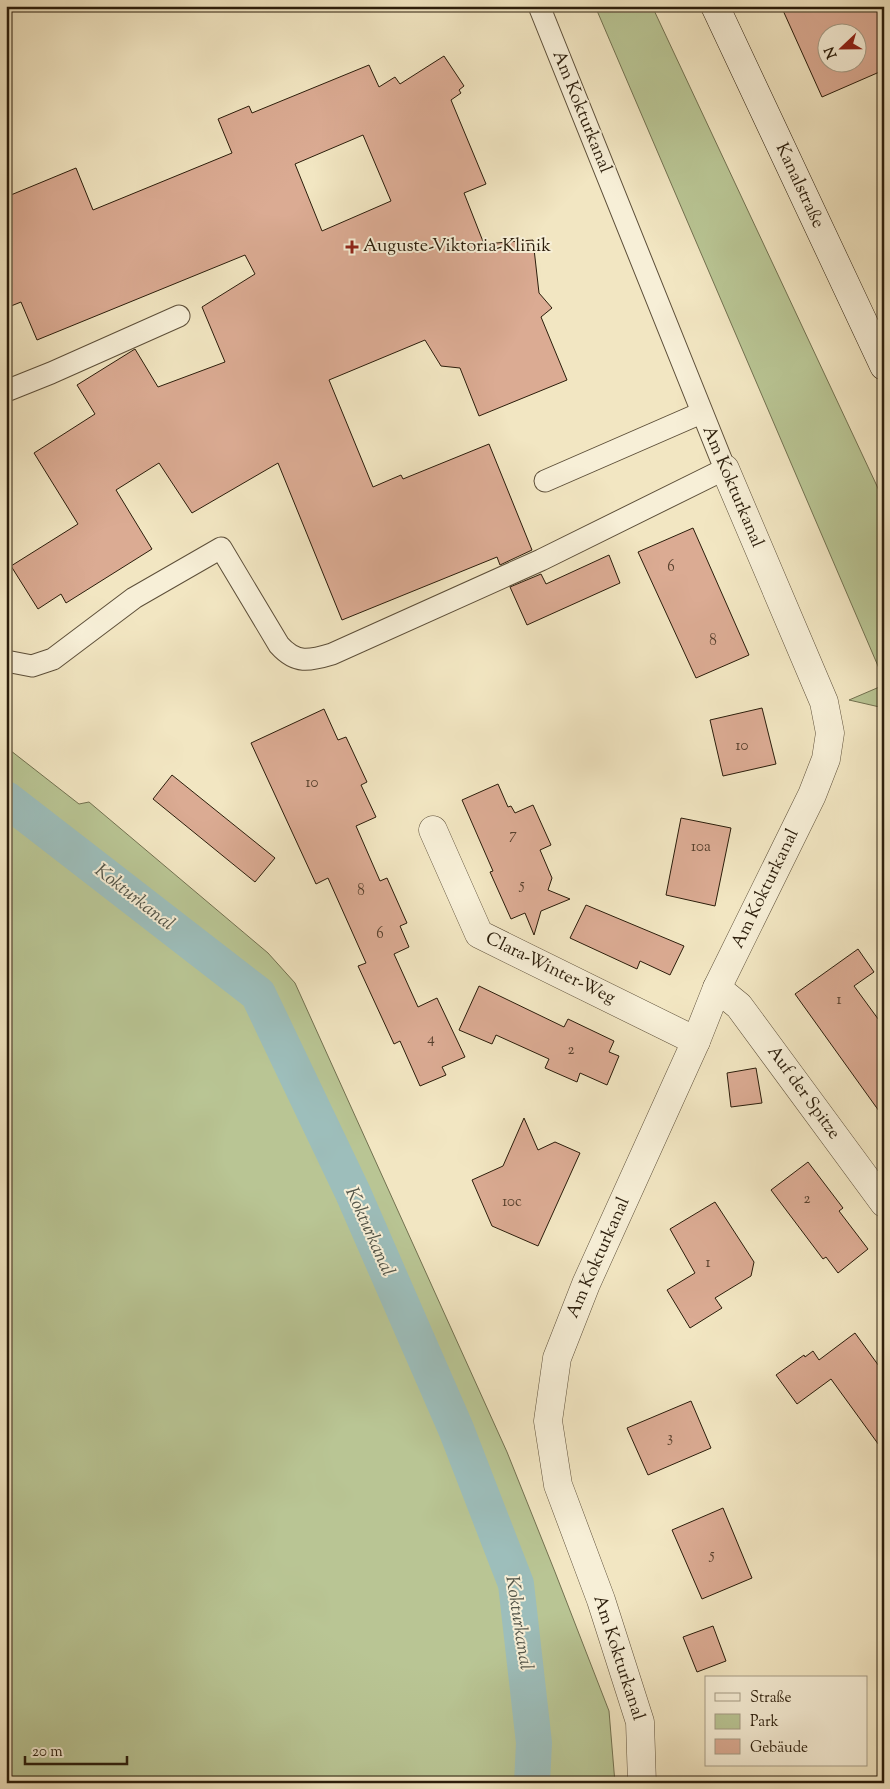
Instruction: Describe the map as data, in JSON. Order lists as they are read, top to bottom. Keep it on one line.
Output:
{"streets":{"street":["Am Kokturkanal","Kanalstraße","Clara-Winter-Weg","Auf der Spitze"]},"crossings":[["Am Kokturkanal","Clara-Winter-Weg"],["Am Kokturkanal","Auf der Spitze"]],"water":["Kokturkanal"],"places":{"health":["Auguste-Viktoria-Klinik"]},"house_numbers":["6","8","10","10","7","10a","5","8","6","1","4","2","2","10c","1","3","5"],"legend":["Straße","Park","Gebäude"],"scale_bar":"20 m","north":"left"}
